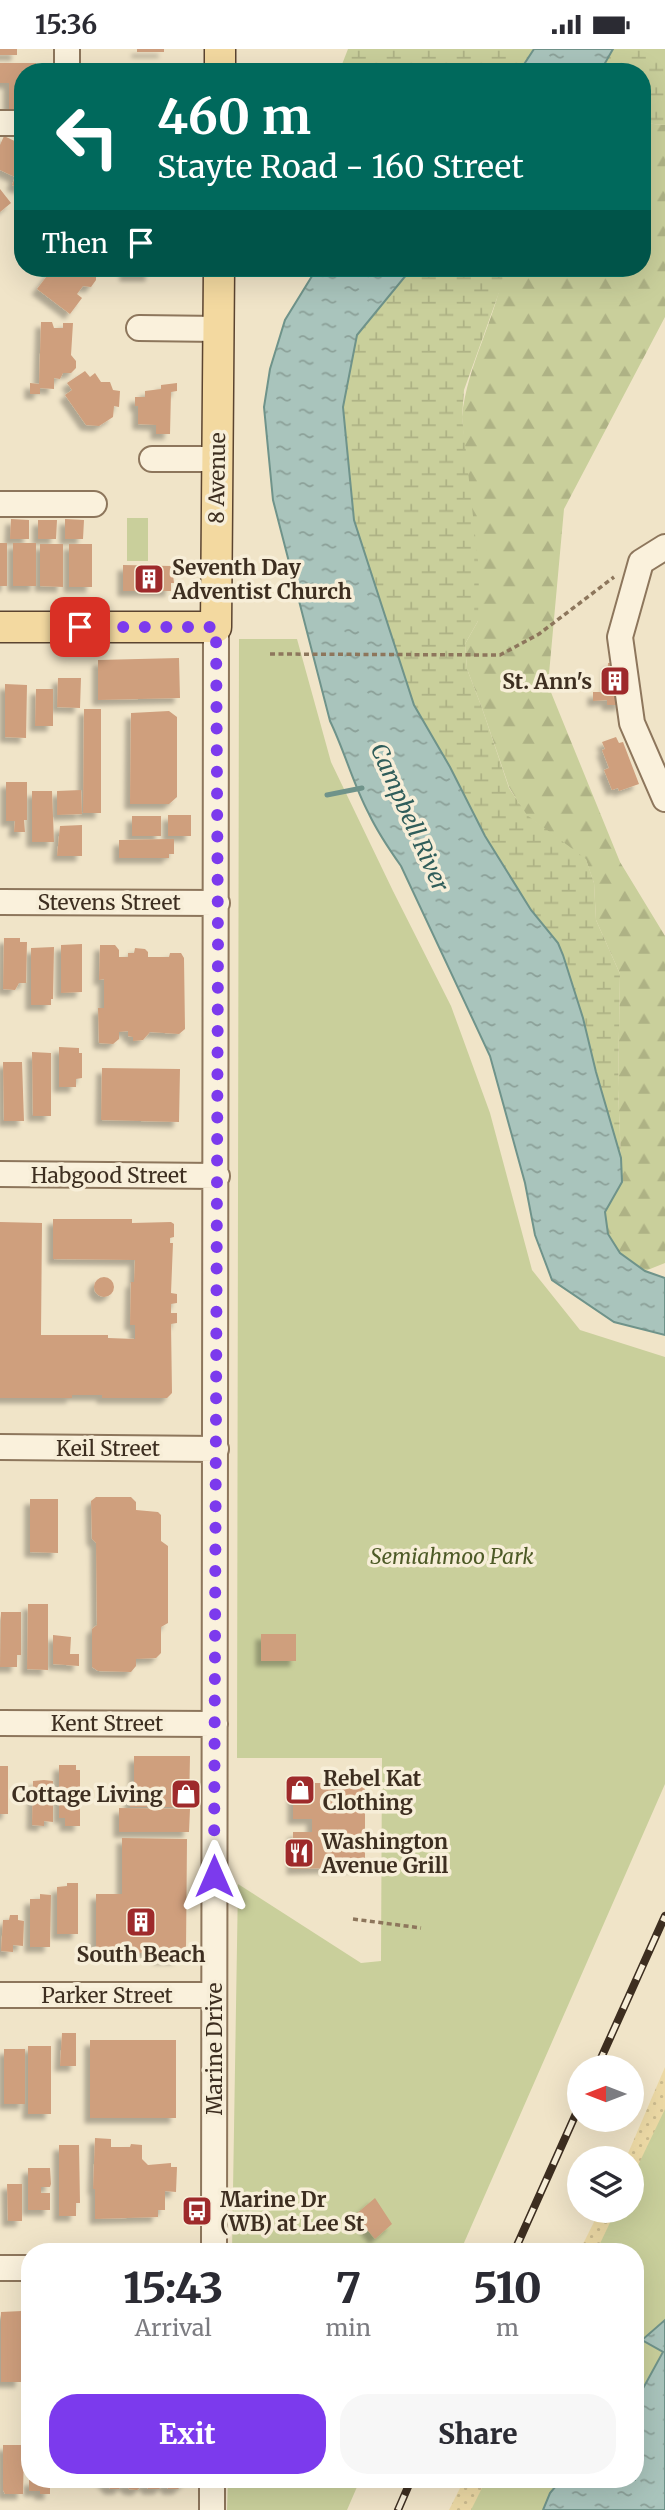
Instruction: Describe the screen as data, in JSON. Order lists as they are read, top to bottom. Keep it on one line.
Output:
{"streets":{"main road":["8 Avenue"],"street":["Stevens Street","Habgood Street","Keil Street","Kent Street","Parker Street","Marine Drive"]},"crossings":[["8 Avenue","Marine Drive"],["Stevens Street","Marine Drive"],["Habgood Street","Marine Drive"],["Keil Street","Marine Drive"],["Kent Street","Marine Drive"],["Parker Street","Marine Drive"]],"water":["Campbell River"],"parks":["Semiahmoo Park"],"places":{"building":["Seventh Day Adventist Church","St. Ann's","South Beach"],"shop":["Rebel Kat Clothing","Cottage Living"],"restaurant":["Washington Avenue Grill"],"bus stop":["Marine Dr (WB) at Lee St"]},"north":"left","page":{"status":"15:36","turn":["460 m","Stayte Road - 160 Street"],"then":"Then","eta":["15:43","Arrival","7","min","510","m"],"buttons":["Exit","Share"]}}
